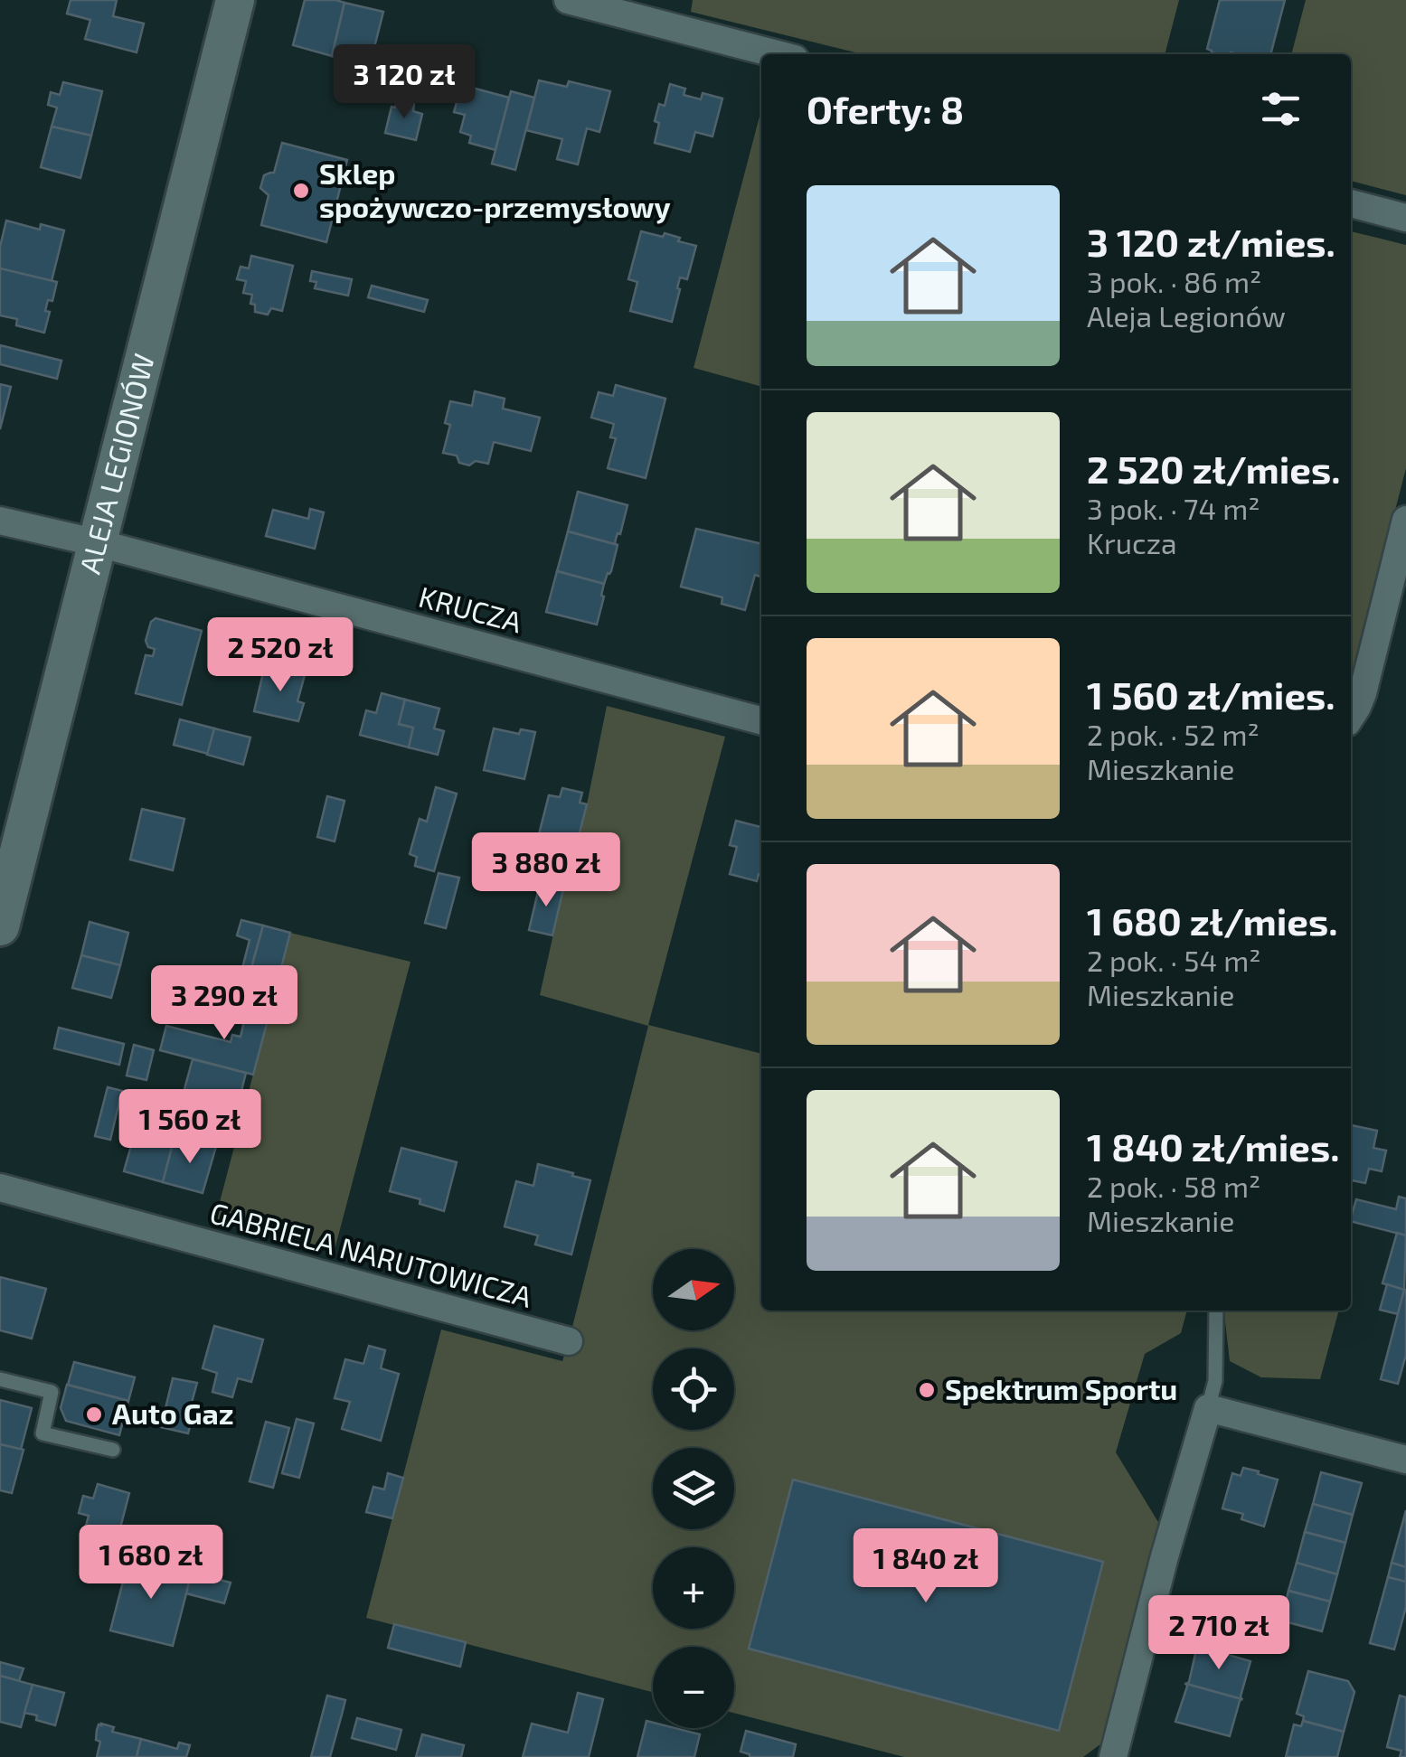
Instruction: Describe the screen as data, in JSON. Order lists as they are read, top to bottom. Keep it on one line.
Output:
{"streets":{"street":["ALEJA LEGIONÓW","KRUCZA","GABRIELA NARUTOWICZA"]},"crossings":[["ALEJA LEGIONÓW","KRUCZA"]],"places":["Sklep spożywczo-przemysłowy","Spektrum Sportu","Auto Gaz"],"north":"right","page":{"price":["3 120 zł","2 520 zł","3 880 zł","3 290 zł","1 560 zł","1 680 zł","1 840 zł","2 710 zł"],"heading":"Oferty: 8","list":[{"name":"3 120 zł/mies.","note":"3 pok. · 86 m² · Aleja Legionów"},{"name":"2 520 zł/mies.","note":"3 pok. · 74 m² · Krucza"},{"name":"1 560 zł/mies.","note":"2 pok. · 52 m² · Mieszkanie"},{"name":"1 680 zł/mies.","note":"2 pok. · 54 m² · Mieszkanie"},{"name":"1 840 zł/mies.","note":"2 pok. · 58 m² · Mieszkanie"}],"map_buttons":["+","−"]}}
